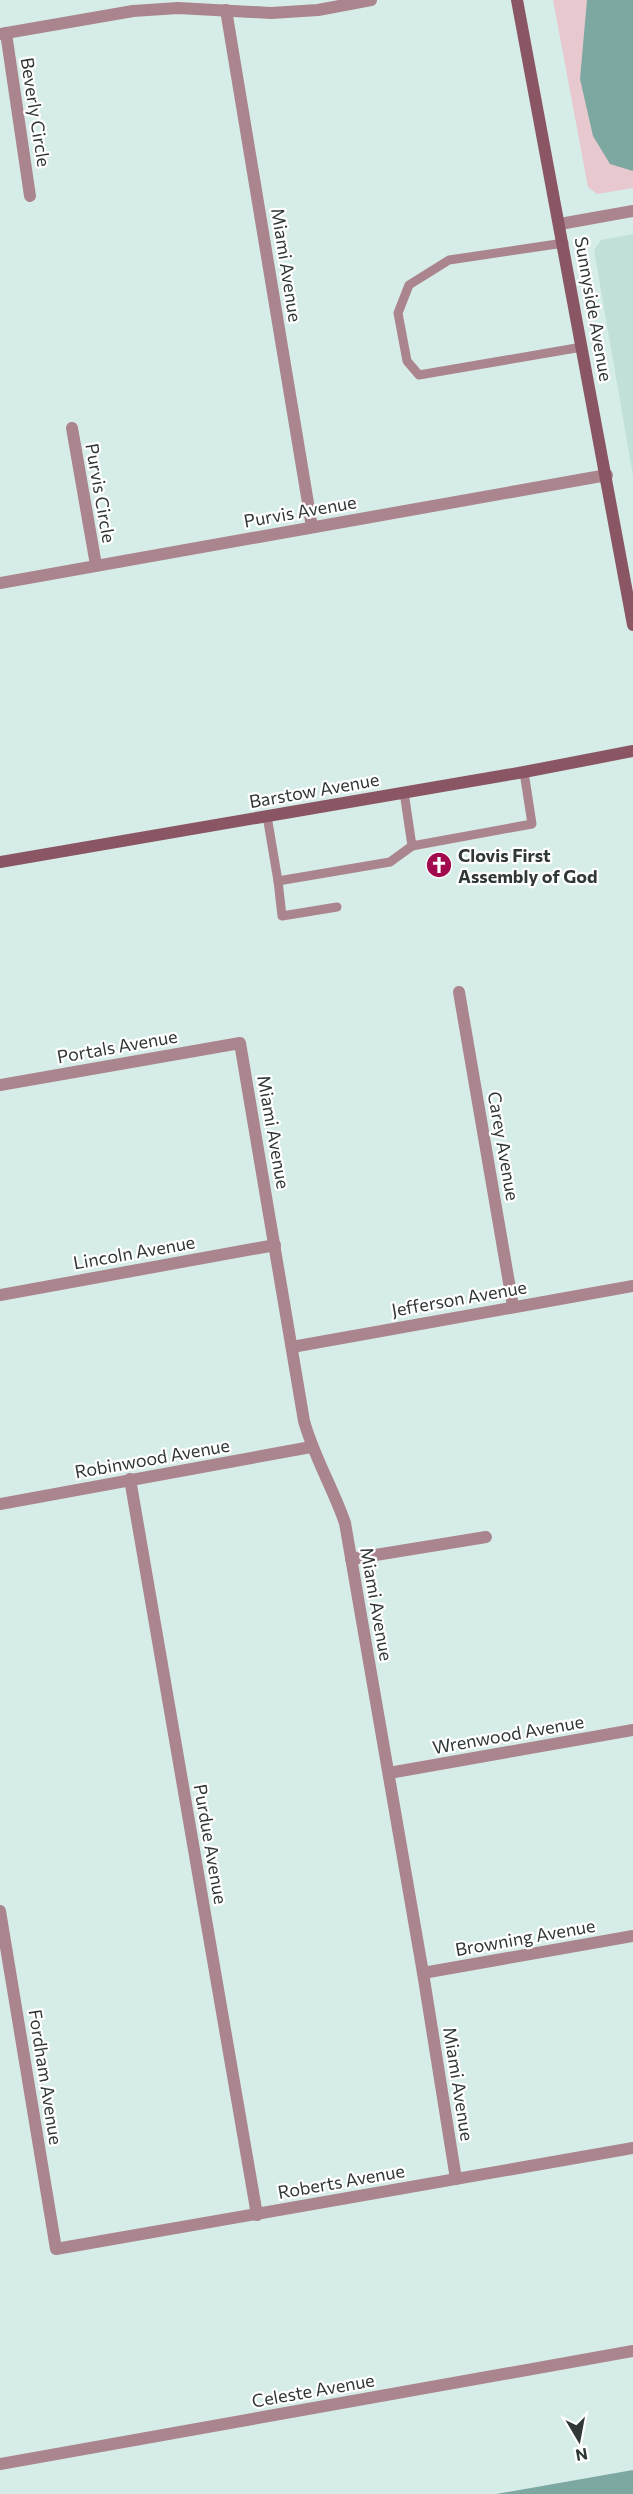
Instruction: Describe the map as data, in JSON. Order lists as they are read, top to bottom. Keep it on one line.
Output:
{"streets":{"main road":["Sunnyside Avenue","Barstow Avenue"],"street":["Beverly Circle","Miami Avenue","Purvis Circle","Purvis Avenue","Portals Avenue","Carey Avenue","Lincoln Avenue","Jefferson Avenue","Robinwood Avenue","Wrenwood Avenue","Purdue Avenue","Browning Avenue","Fordham Avenue","Roberts Avenue","Celeste Avenue"]},"crossings":[["Miami Avenue","Purvis Avenue"],["Miami Avenue","Portals Avenue"],["Miami Avenue","Lincoln Avenue"],["Miami Avenue","Jefferson Avenue"],["Miami Avenue","Robinwood Avenue"],["Miami Avenue","Wrenwood Avenue"],["Miami Avenue","Browning Avenue"],["Miami Avenue","Roberts Avenue"],["Sunnyside Avenue","Purvis Avenue"],["Purvis Circle","Purvis Avenue"],["Carey Avenue","Jefferson Avenue"],["Robinwood Avenue","Purdue Avenue"],["Purdue Avenue","Roberts Avenue"],["Fordham Avenue","Roberts Avenue"]],"places":{"church":["Clovis First Assembly of God"]},"north":"bottom"}
